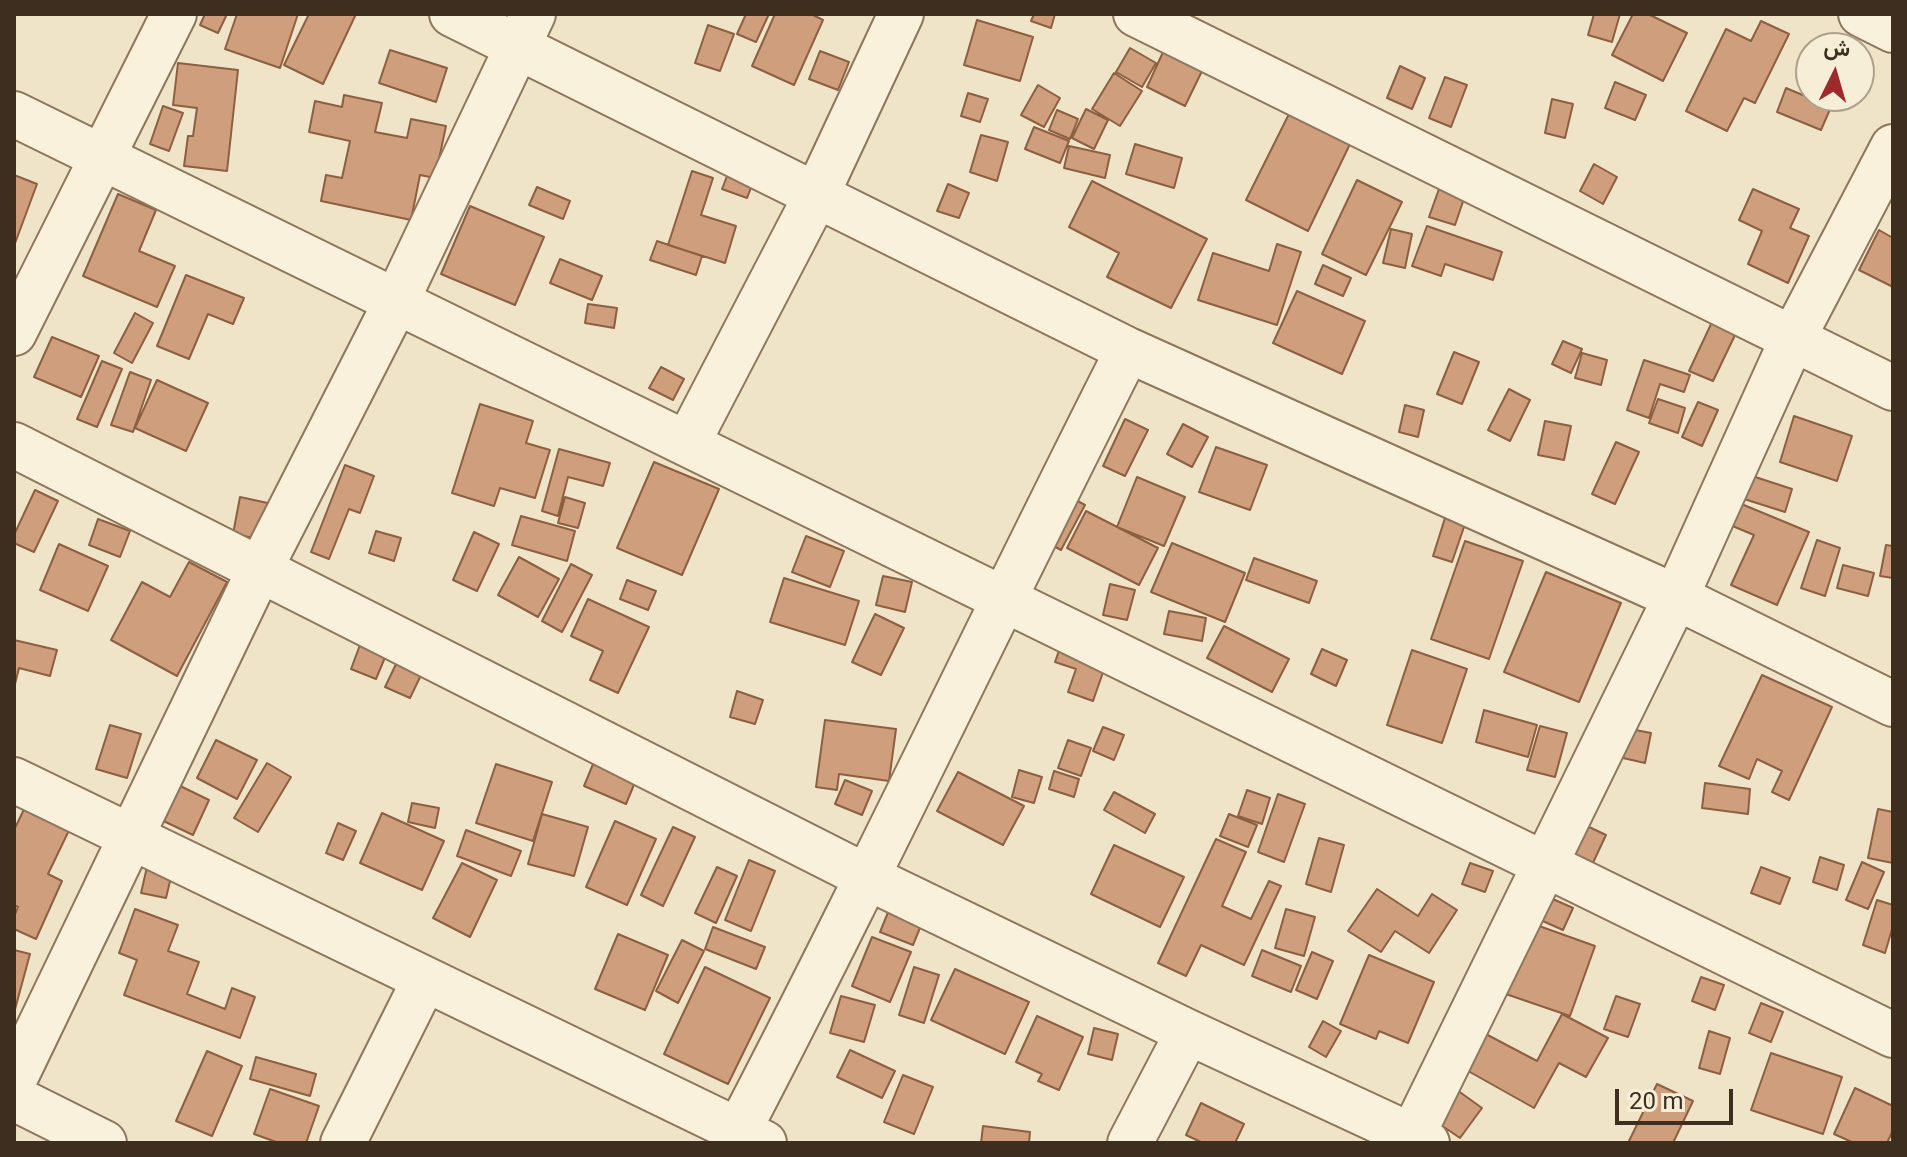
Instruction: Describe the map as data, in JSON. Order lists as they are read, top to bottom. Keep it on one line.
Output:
{"scale_bar":"20 m","north":"top"}
